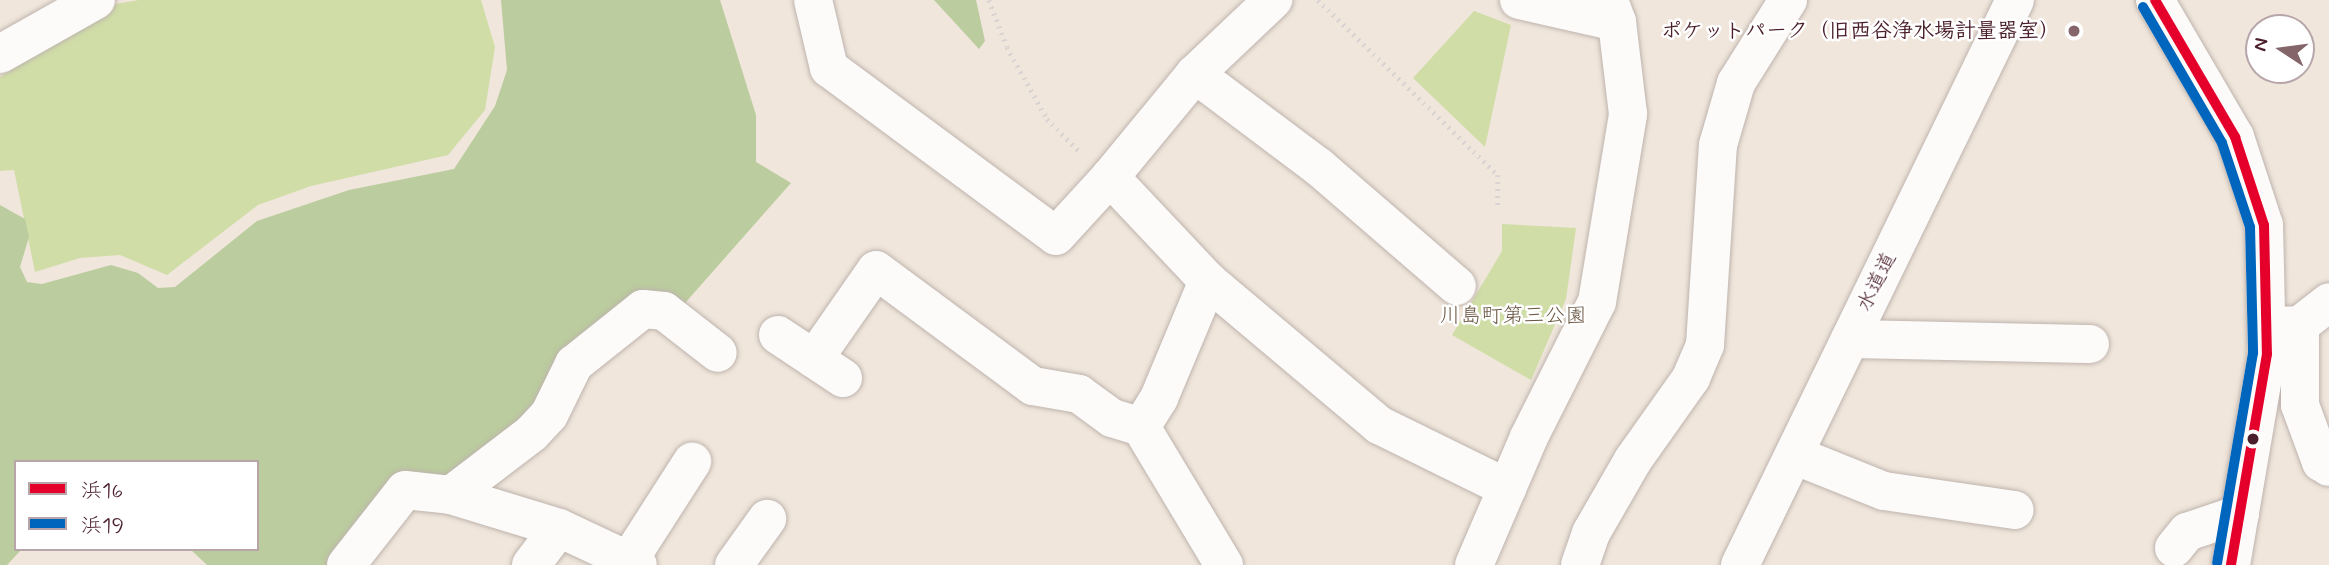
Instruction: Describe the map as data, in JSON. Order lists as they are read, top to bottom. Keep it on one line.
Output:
{"streets":{"street":["水道道"]},"parks":["川島町第三公園"],"places":["ポケットパーク（旧西谷浄水場計量器室）"],"lines":["transit line 浜16","transit line 浜19"],"legend":["浜16","浜19"],"north":"left"}
